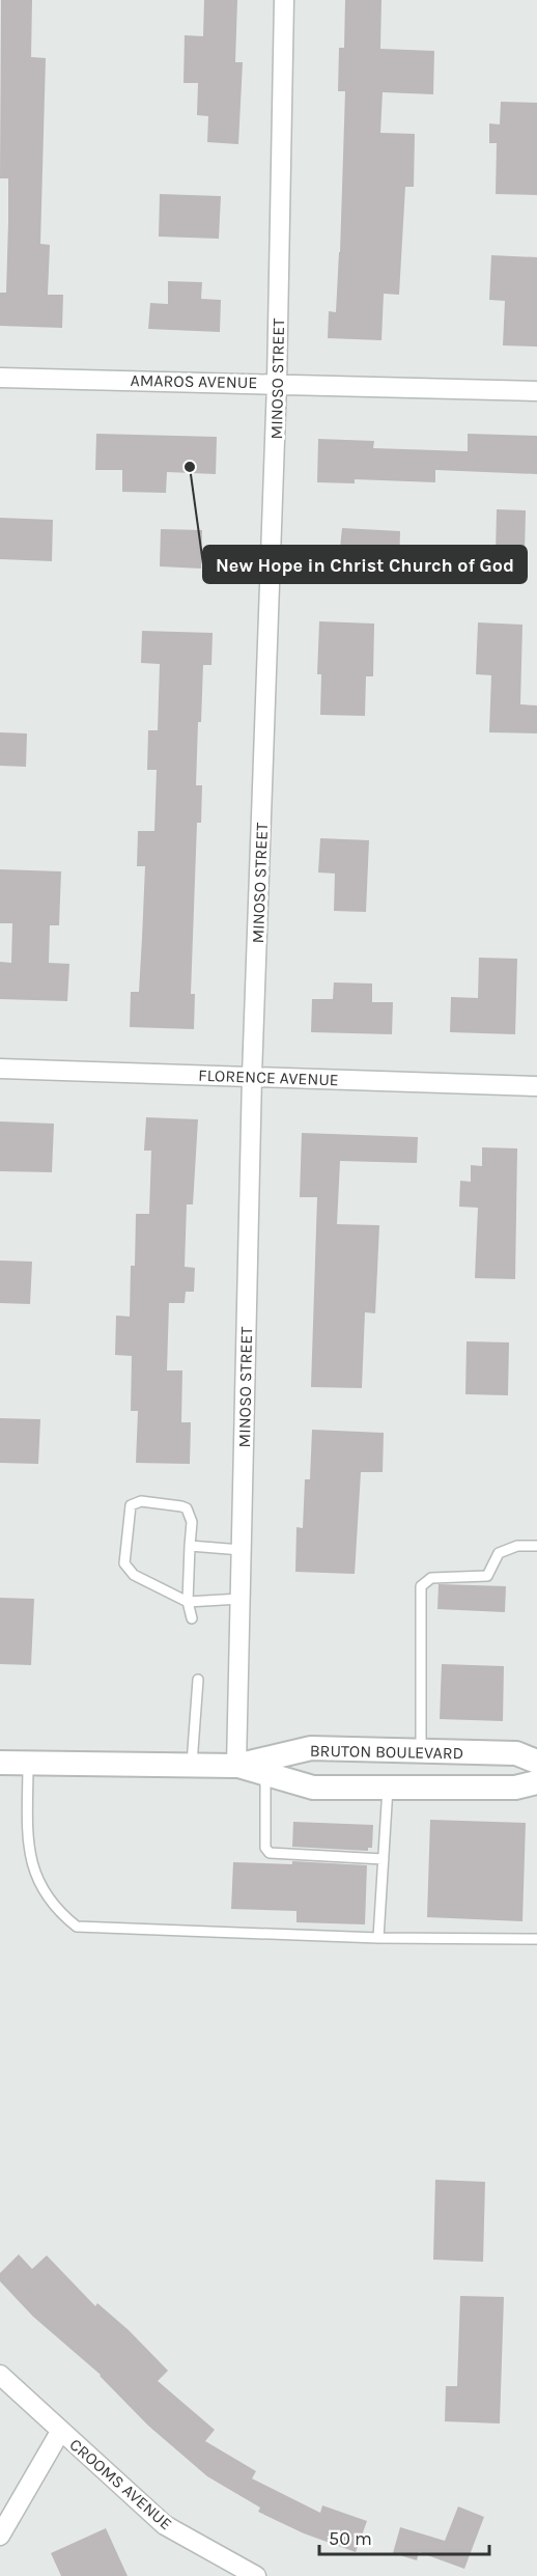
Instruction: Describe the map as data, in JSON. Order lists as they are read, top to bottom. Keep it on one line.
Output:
{"streets":{"street":["MINOSO STREET","AMAROS AVENUE","FLORENCE AVENUE","BRUTON BOULEVARD","CROOMS AVENUE"]},"crossings":[["MINOSO STREET","AMAROS AVENUE"],["MINOSO STREET","FLORENCE AVENUE"],["MINOSO STREET","BRUTON BOULEVARD"]],"places":["New Hope in Christ Church of God"],"scale_bar":"50 m"}
